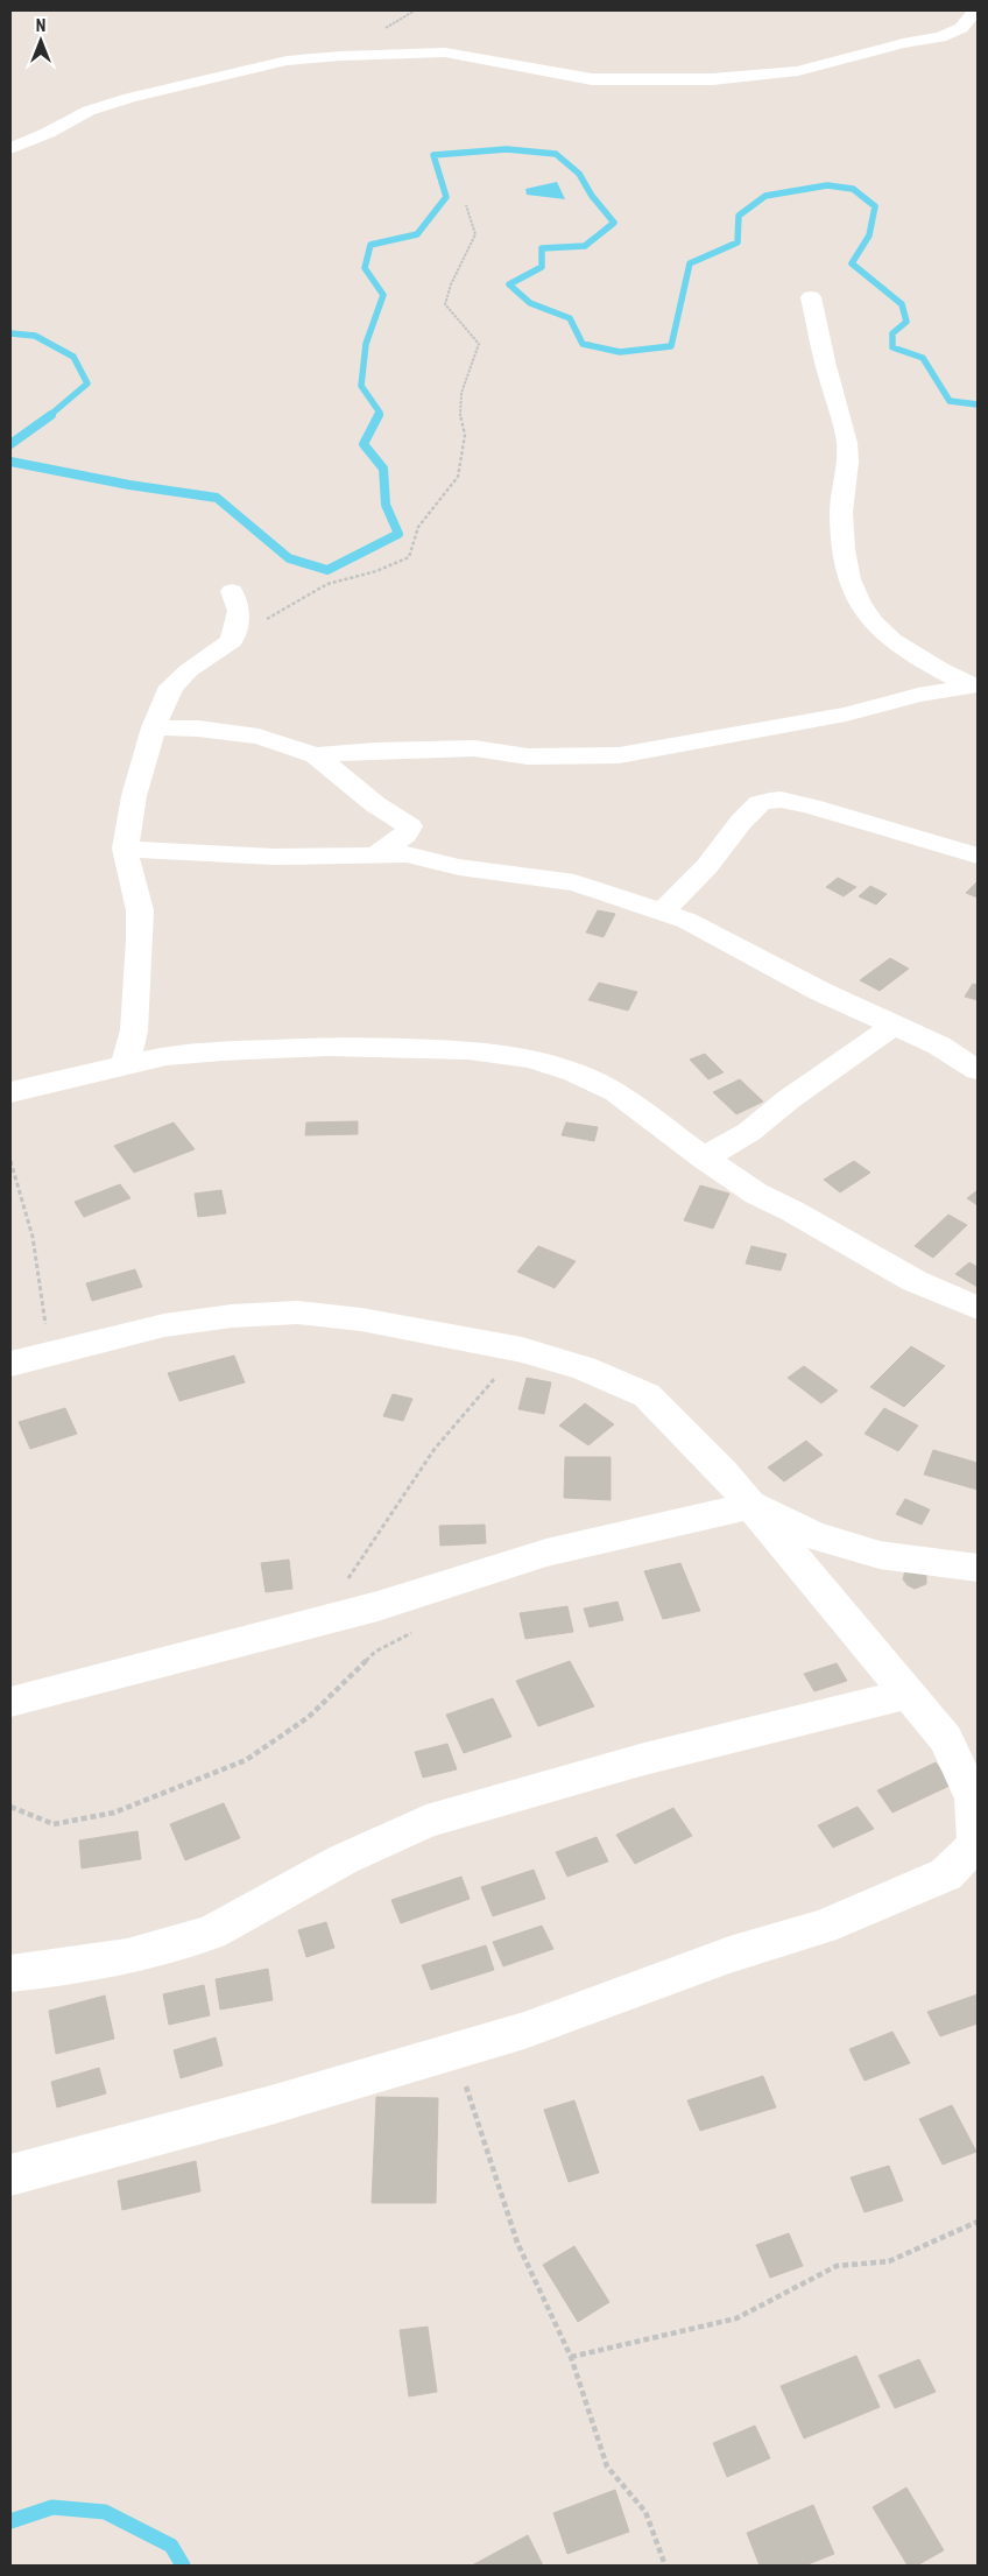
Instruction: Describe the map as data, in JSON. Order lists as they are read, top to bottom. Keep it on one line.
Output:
{"north":"top"}
